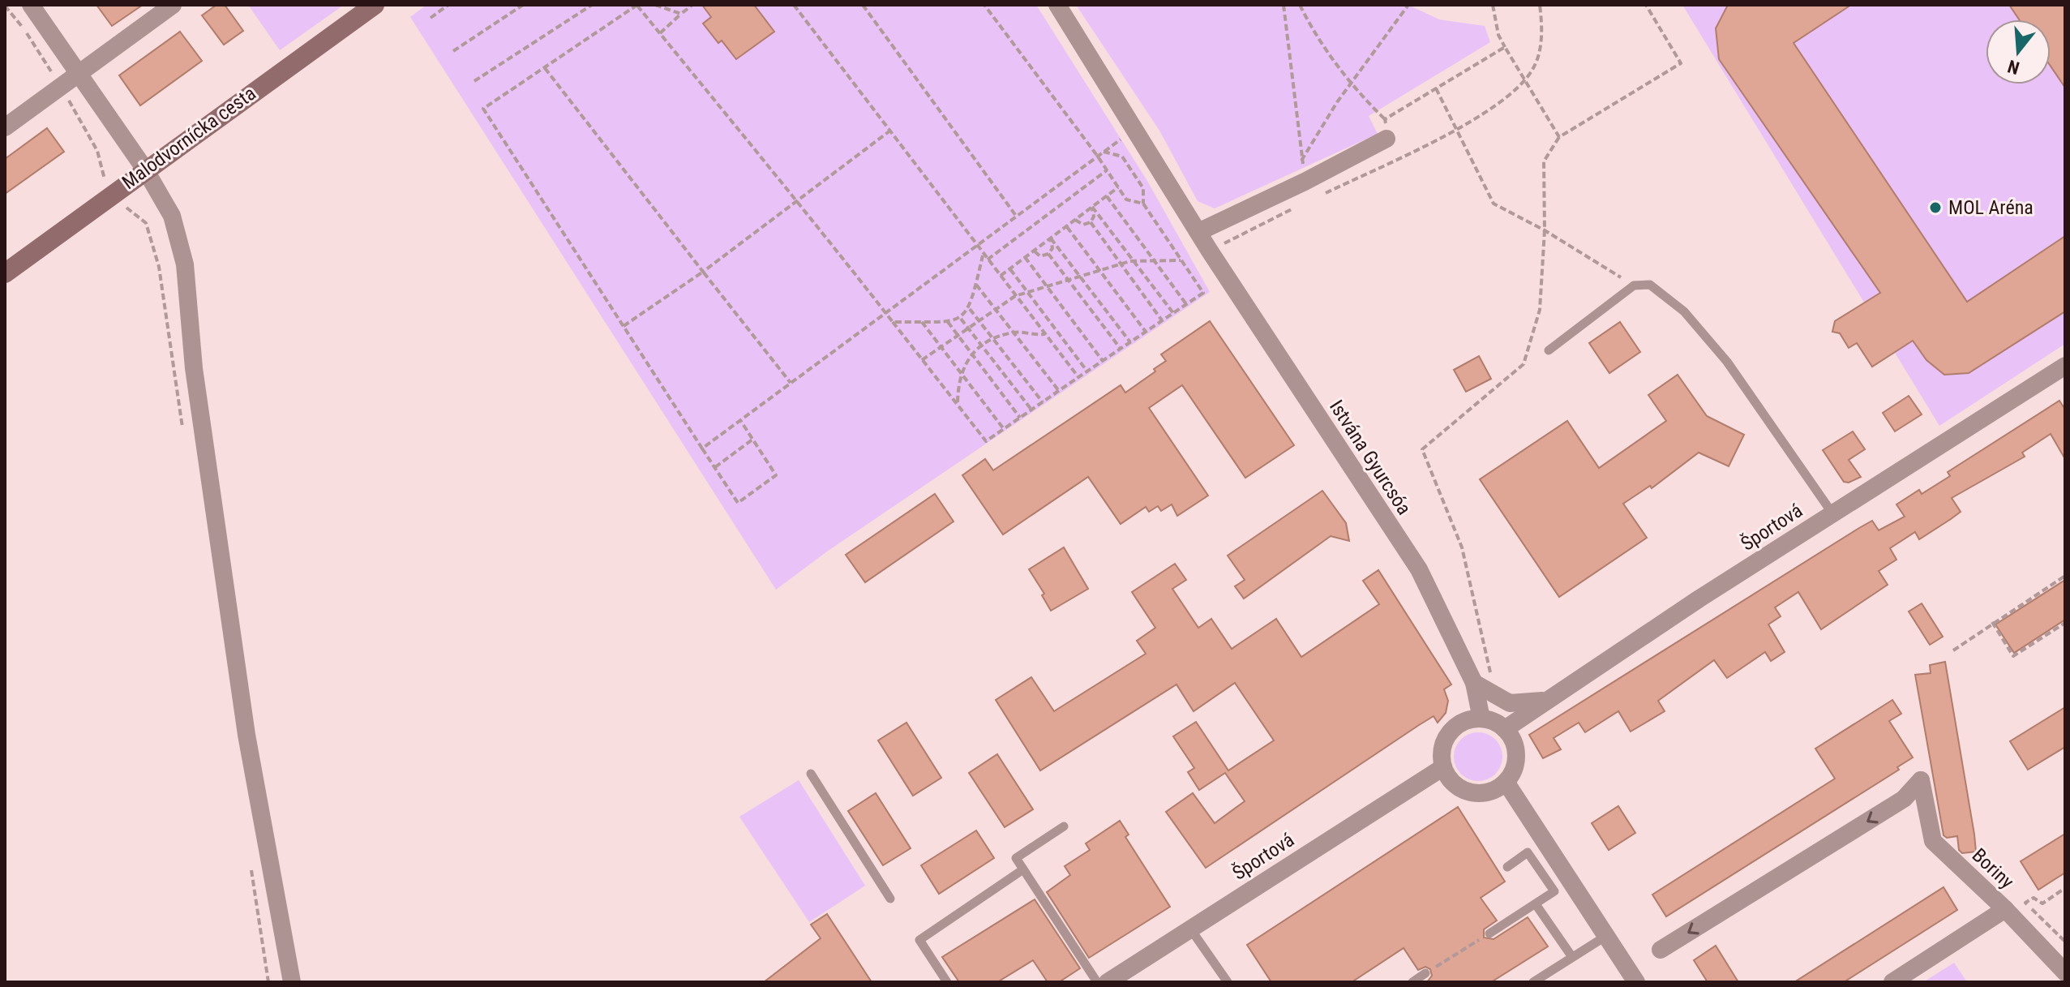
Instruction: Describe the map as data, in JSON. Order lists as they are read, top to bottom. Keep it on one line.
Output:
{"streets":{"street":["Malodvornícka cesta","Istvána Gyurcsóa","Športová","Boriny"]},"crossings":[["Istvána Gyurcsóa","Športová"]],"places":["MOL Aréna"],"north":"bottom"}
